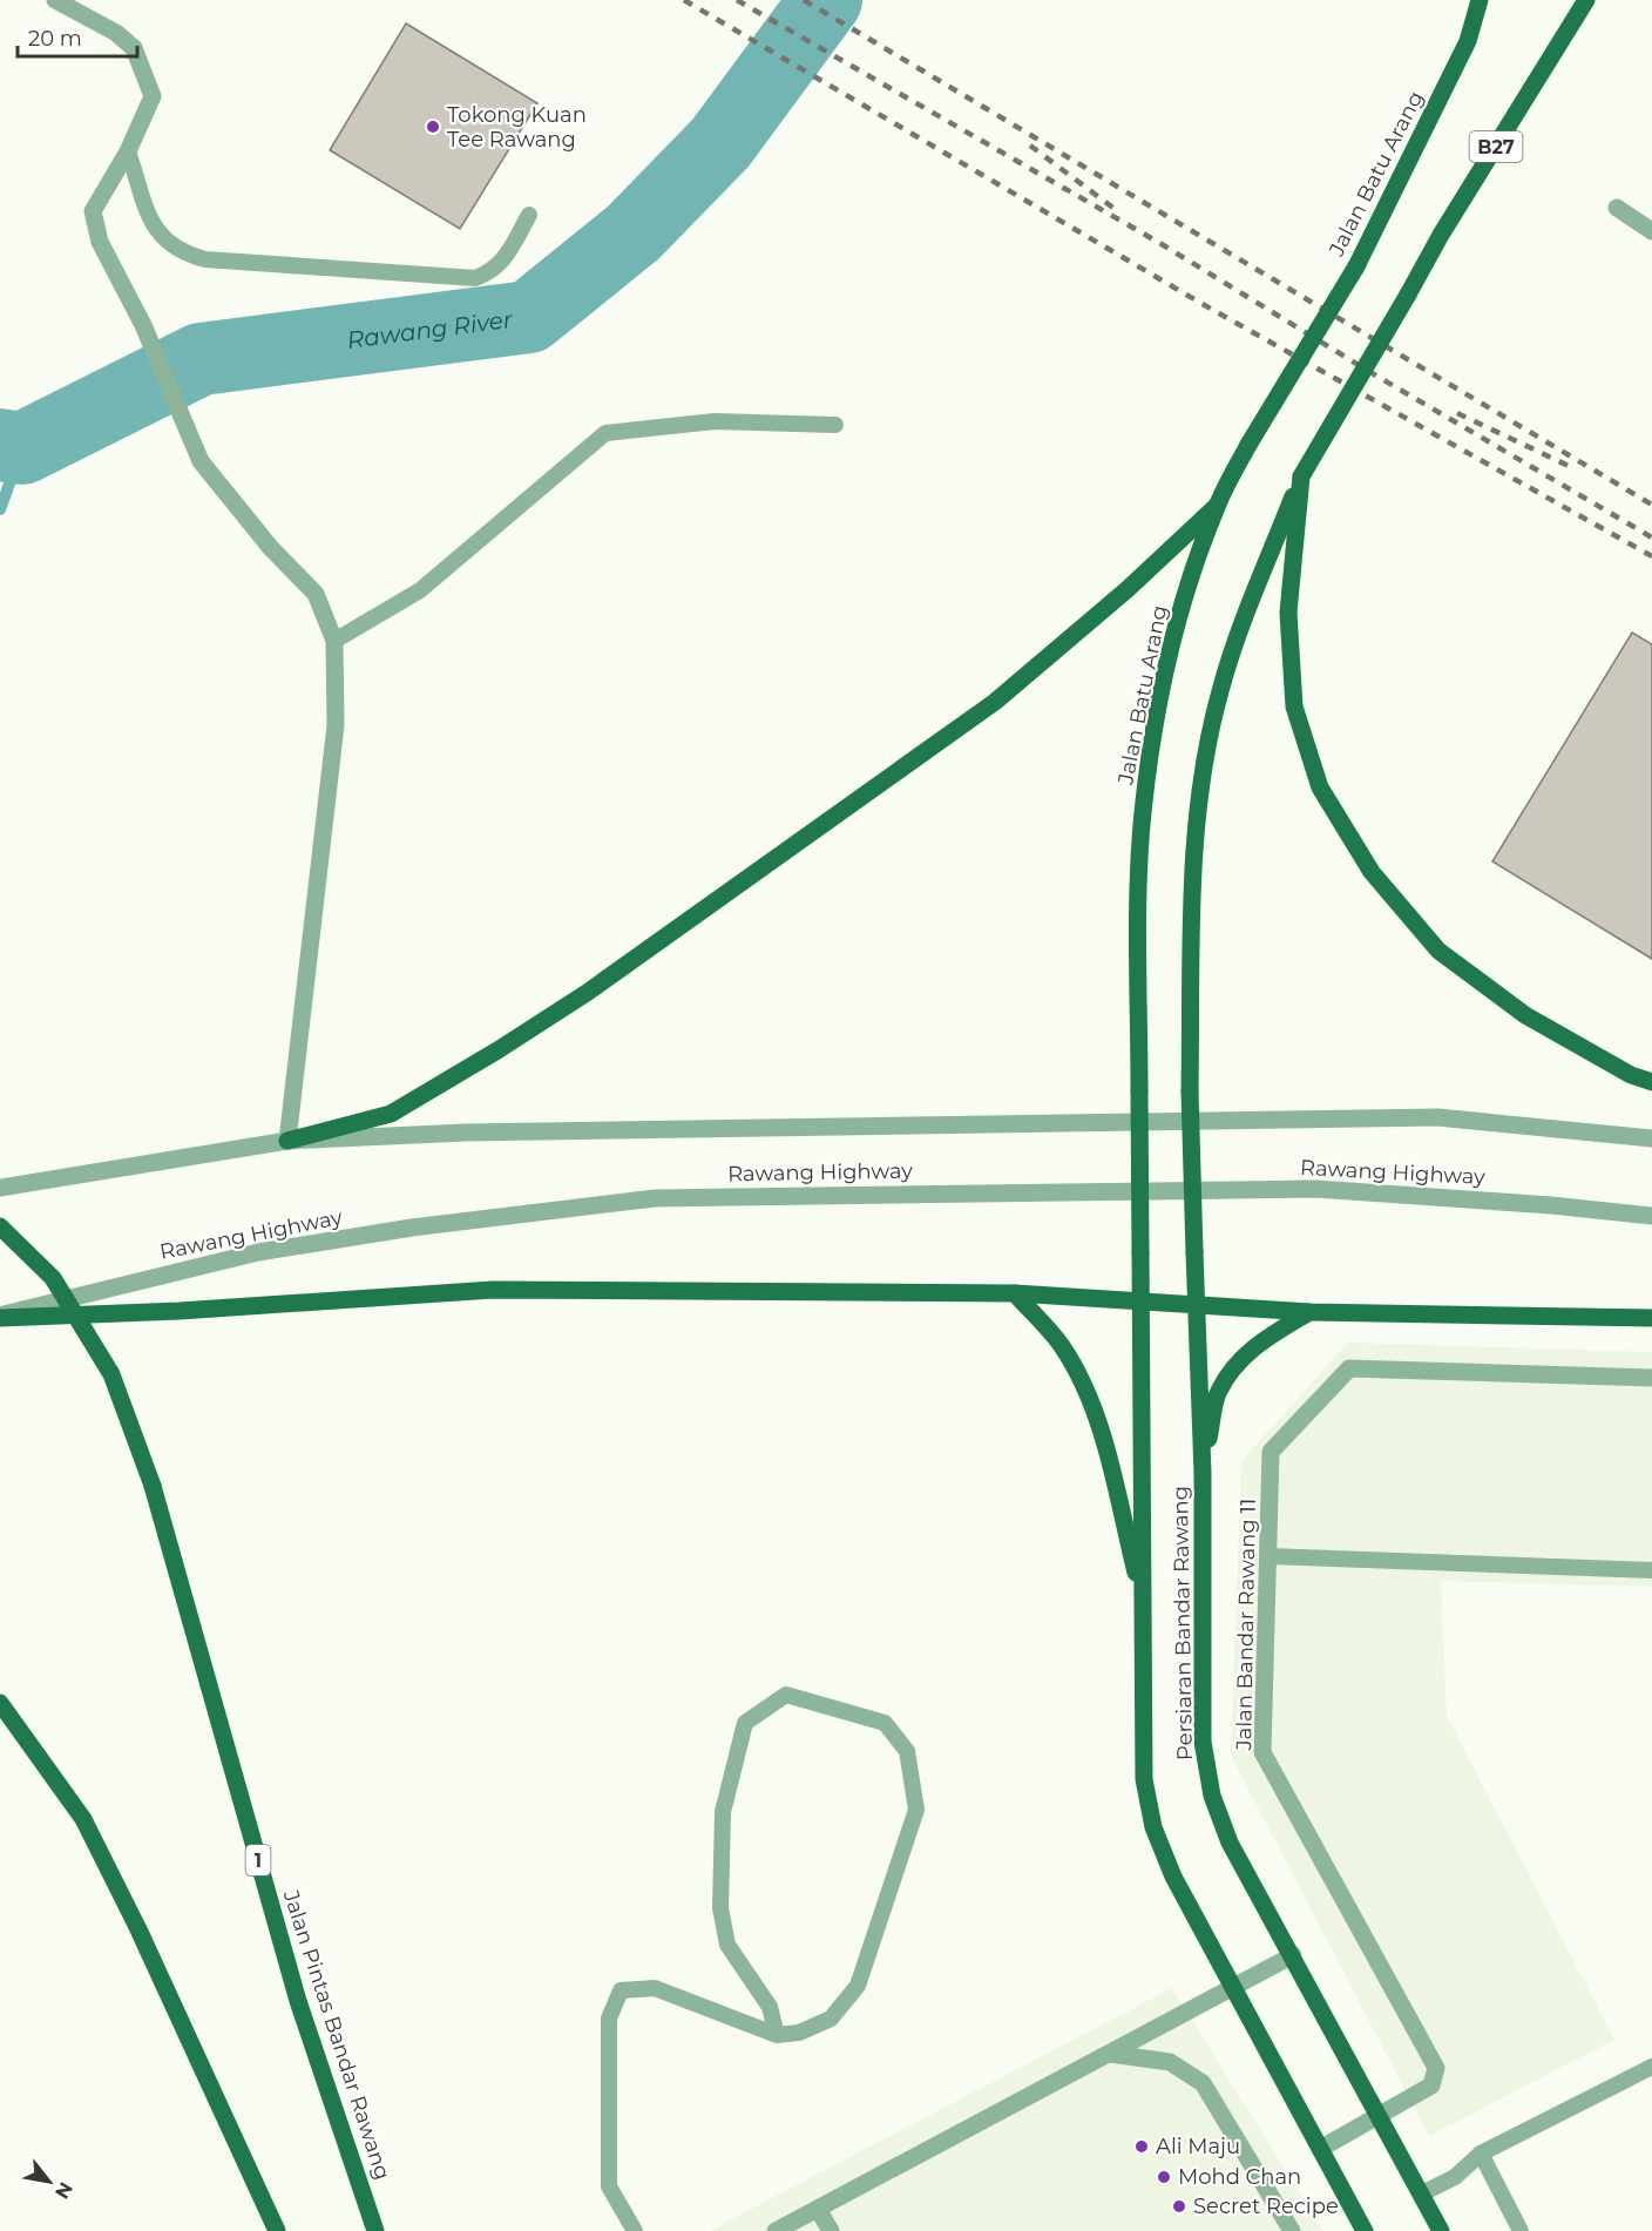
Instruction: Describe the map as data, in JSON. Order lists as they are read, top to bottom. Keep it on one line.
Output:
{"streets":{"main road":["B27","Jalan Batu Arang","Persiaran Bandar Rawang","1","Jalan Pintas Bandar Rawang"],"street":["Rawang Highway","Jalan Bandar Rawang 11"]},"crossings":[["B27","Persiaran Bandar Rawang"],["Jalan Batu Arang","Persiaran Bandar Rawang"],["Persiaran Bandar Rawang","Jalan Bandar Rawang 11"]],"water":["Rawang River"],"places":["Tokong Kuan Tee Rawang","Ali Maju","Mohd Chan","Secret Recipe"],"scale_bar":"20 m","north":"bottom right"}
